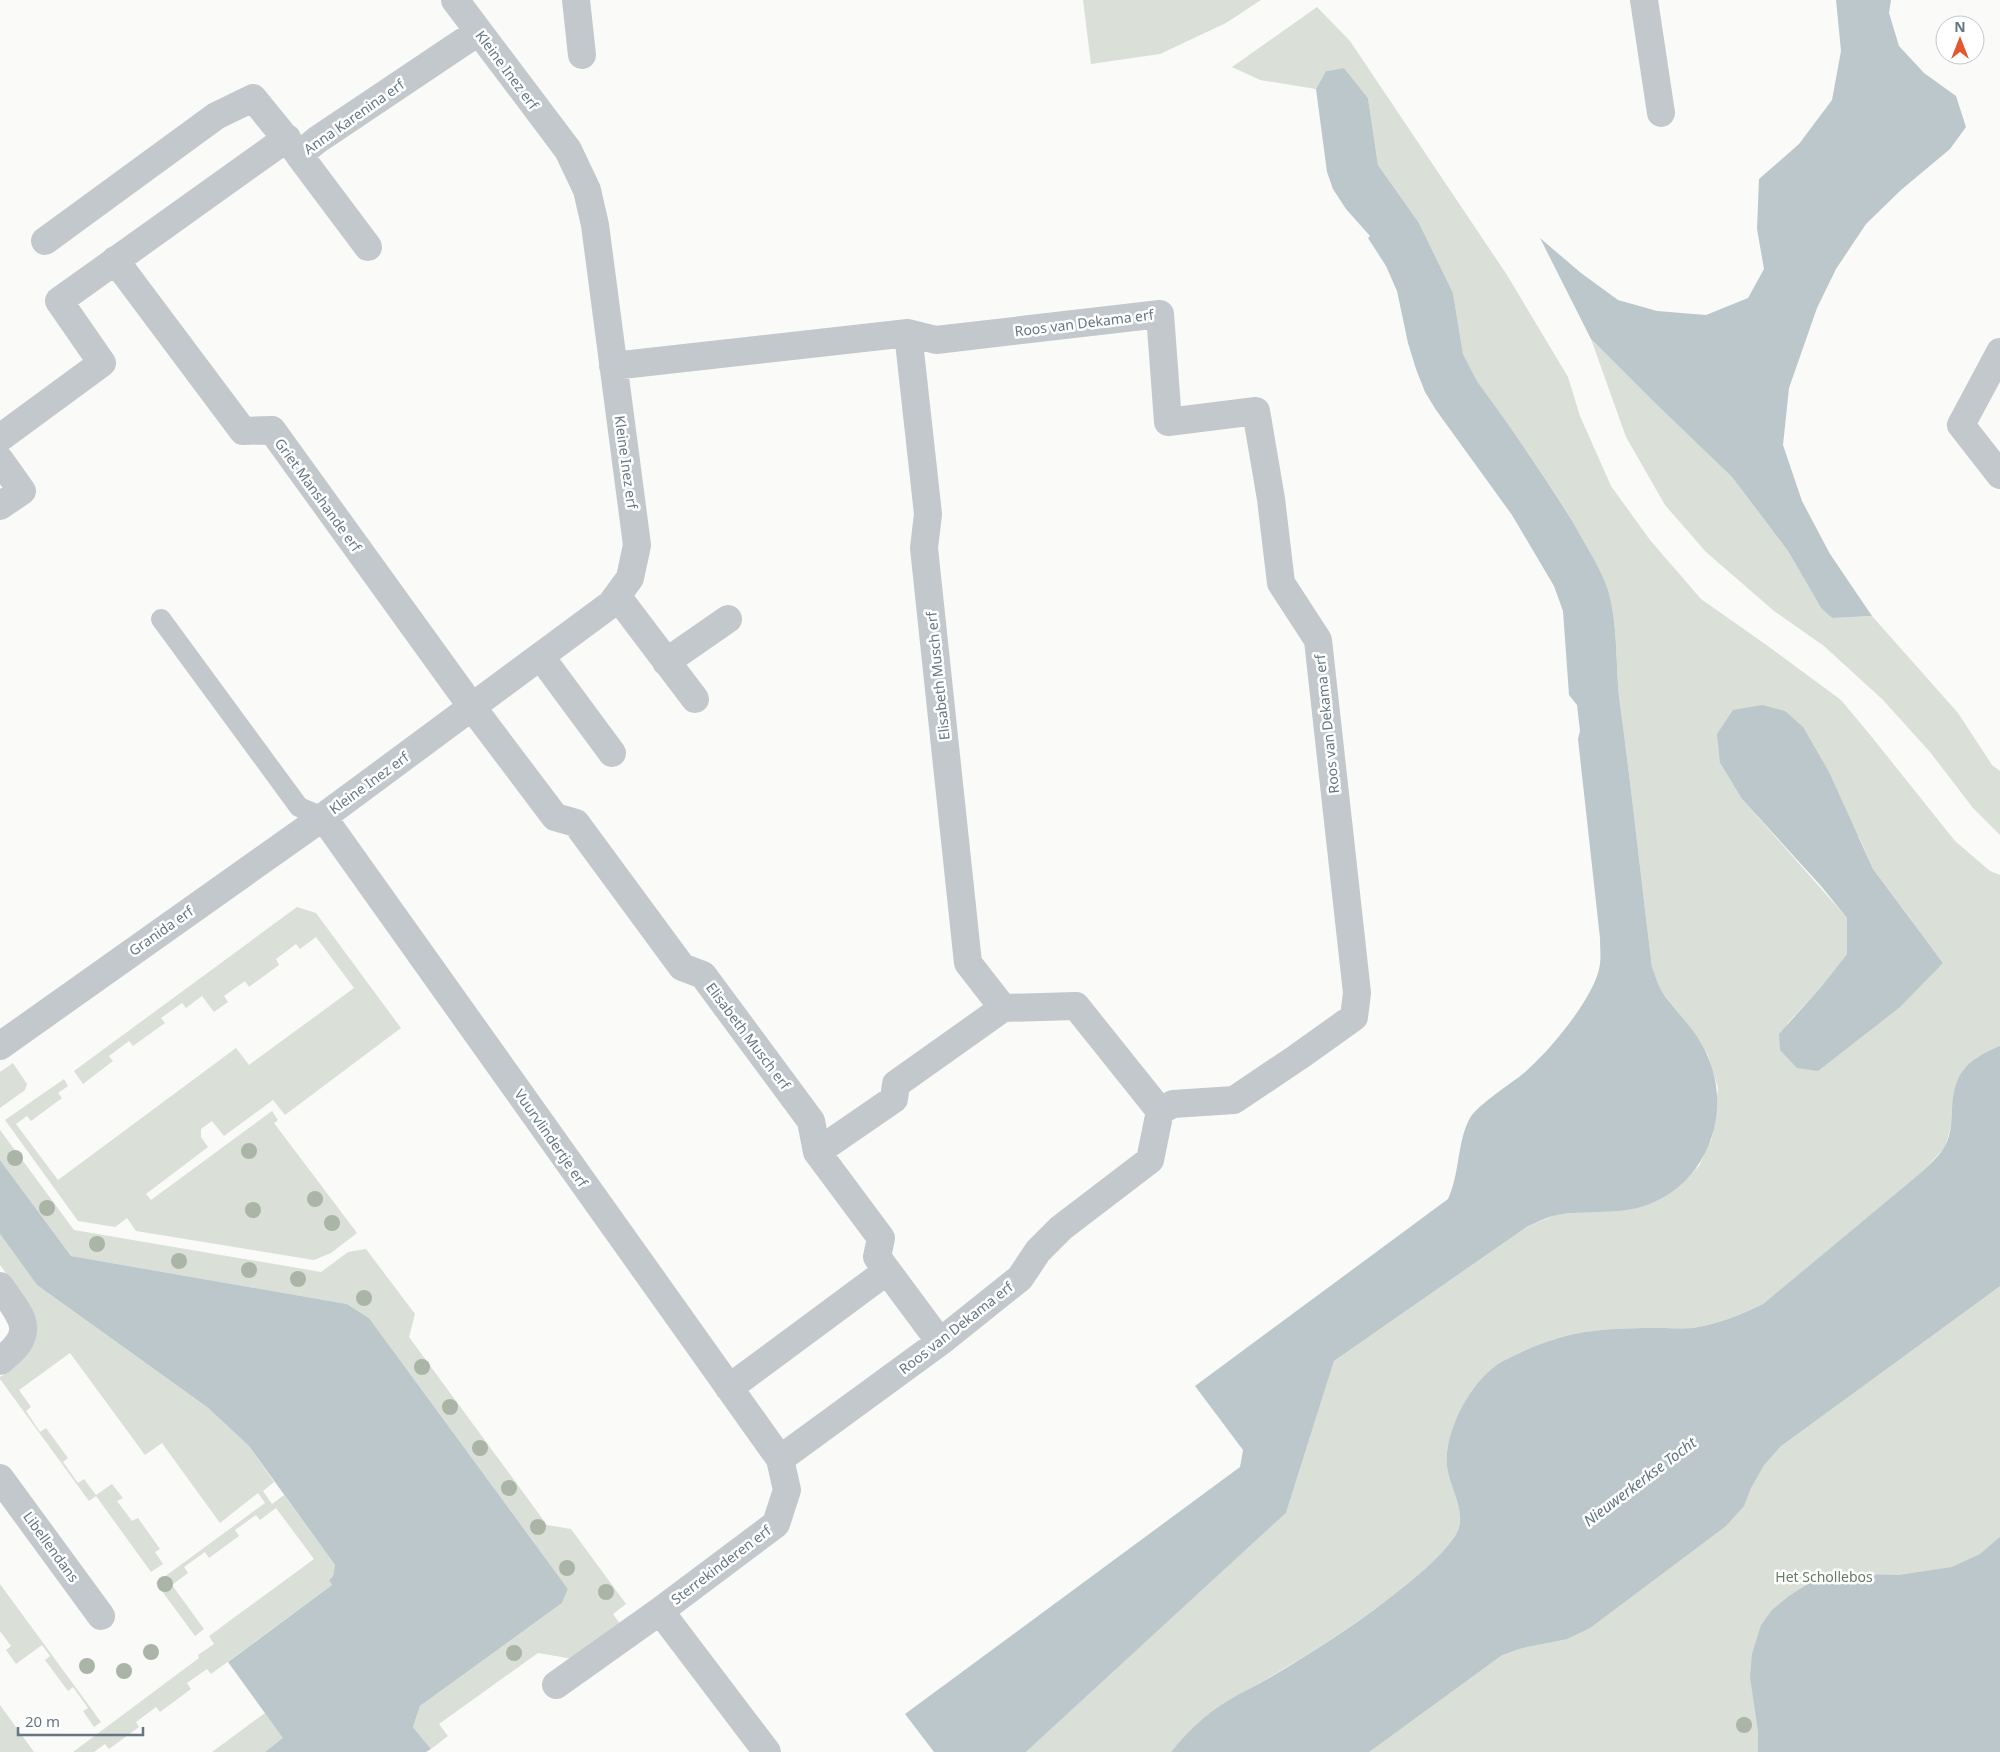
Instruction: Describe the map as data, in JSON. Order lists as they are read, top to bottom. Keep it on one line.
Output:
{"streets":{"street":["Kleine Inez erf","Anna Karenina erf","Roos van Dekama erf","Griet Manshande erf","Elisabeth Musch erf","Granida erf","Vuurvlindertje erf","Libellendans","Sterrekinderen erf"]},"crossings":[["Kleine Inez erf","Anna Karenina erf"],["Kleine Inez erf","Roos van Dekama erf"],["Kleine Inez erf","Griet Manshande erf"],["Kleine Inez erf","Elisabeth Musch erf"],["Kleine Inez erf","Granida erf"],["Kleine Inez erf","Vuurvlindertje erf"],["Roos van Dekama erf","Elisabeth Musch erf"],["Roos van Dekama erf","Vuurvlindertje erf"],["Roos van Dekama erf","Sterrekinderen erf"],["Griet Manshande erf","Elisabeth Musch erf"],["Granida erf","Vuurvlindertje erf"],["Vuurvlindertje erf","Sterrekinderen erf"]],"water":["Nieuwerkerkse Tocht"],"parks":["Het Schollebos"],"scale_bar":"20 m","north":"top"}
